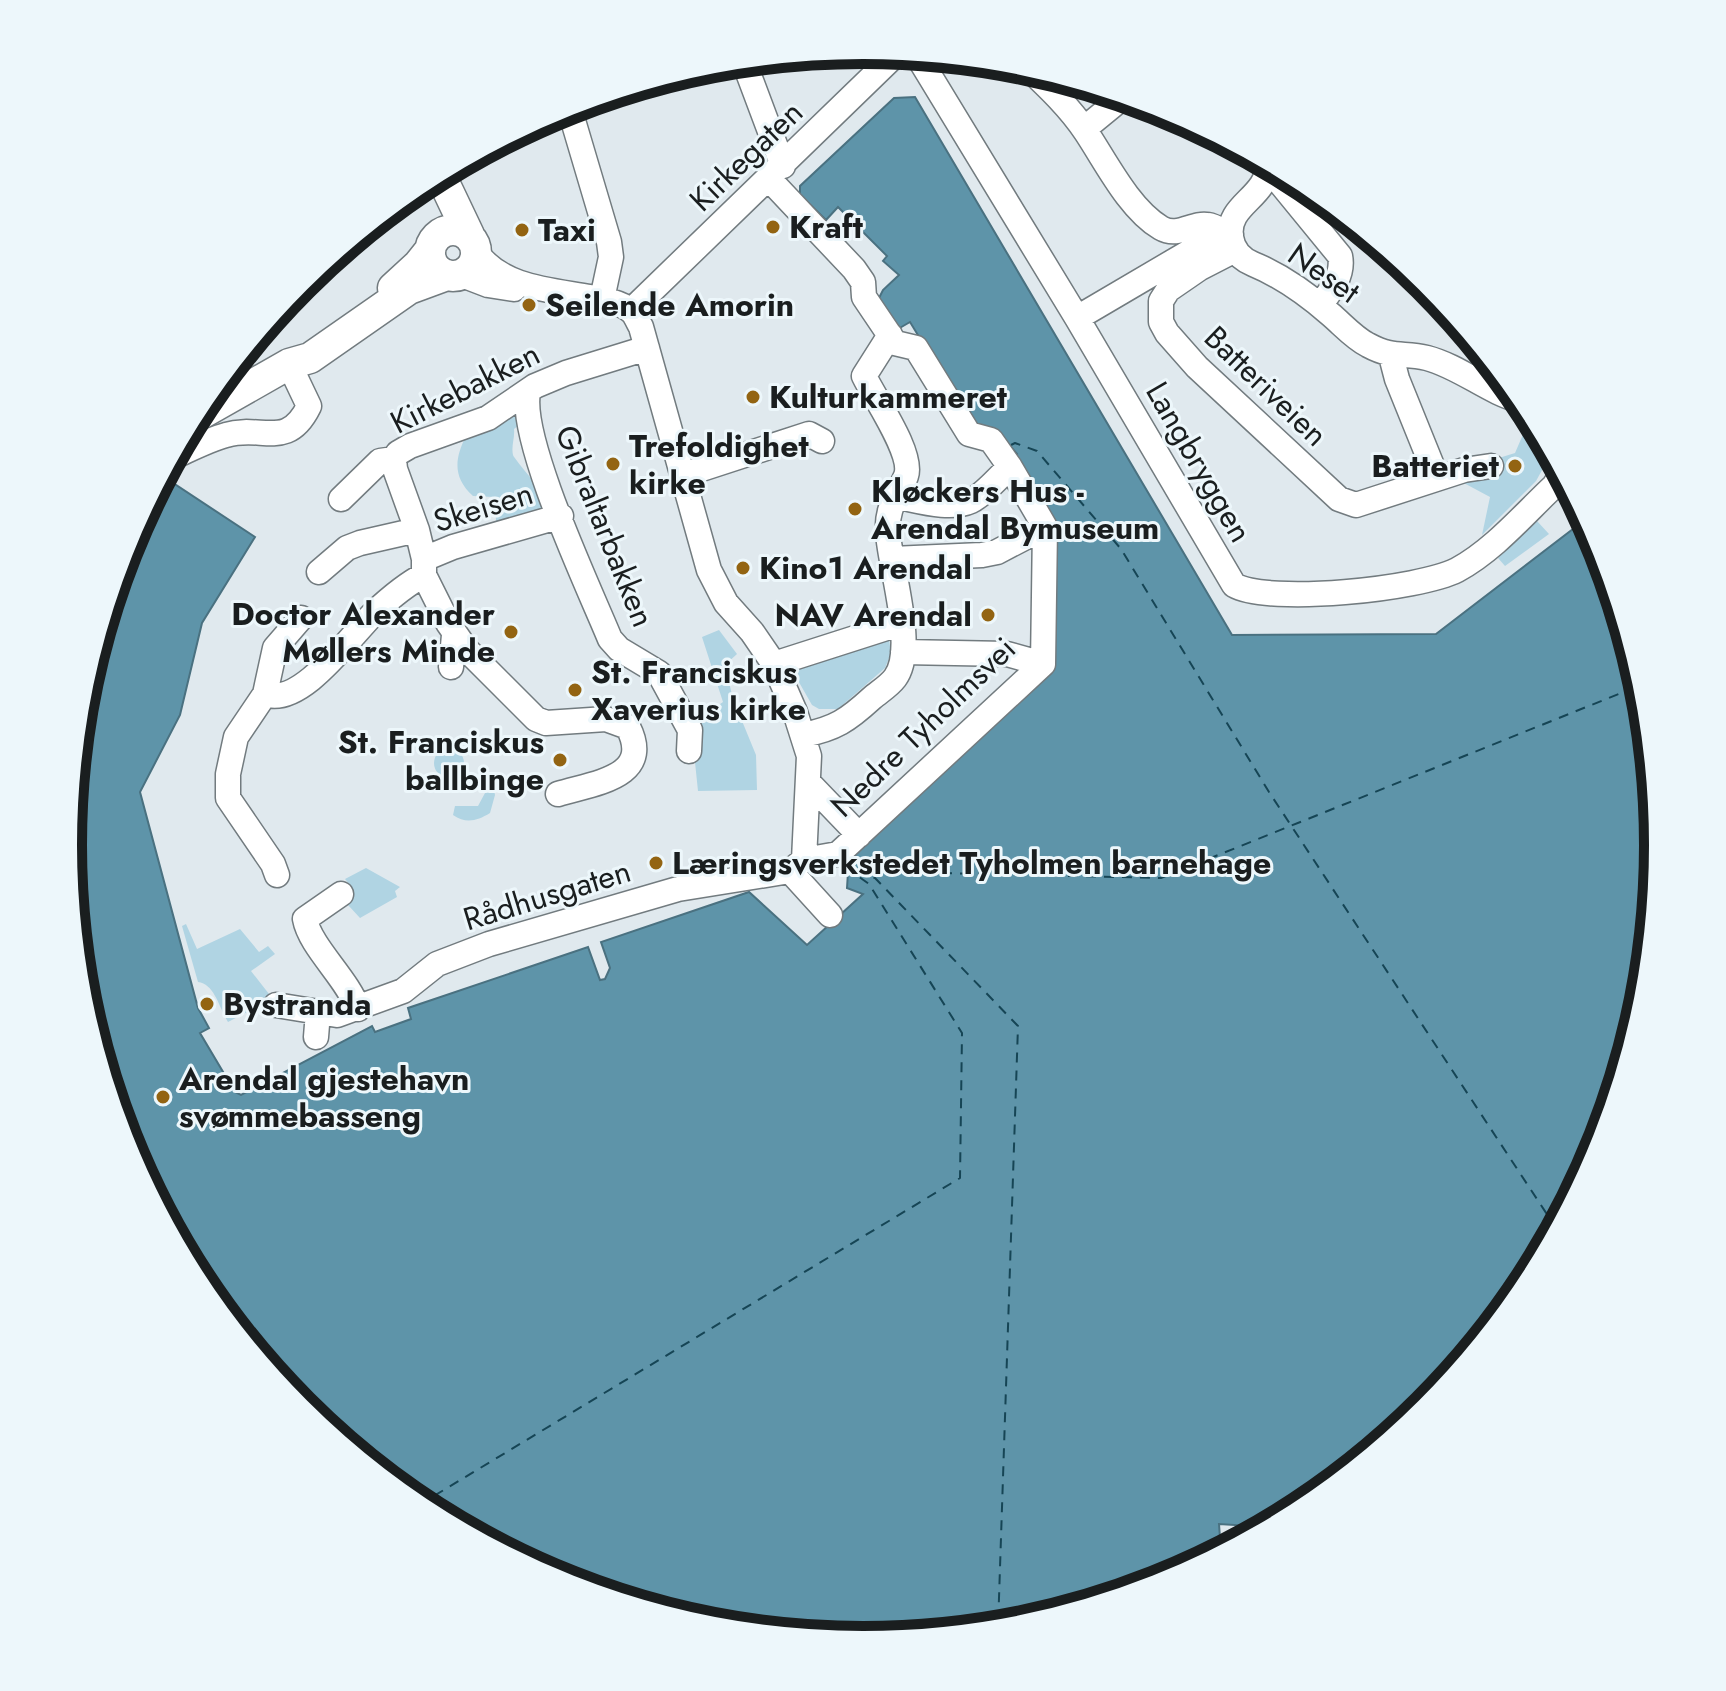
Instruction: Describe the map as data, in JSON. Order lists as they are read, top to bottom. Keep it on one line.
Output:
{"streets":{"street":["Kirkegaten","Neset","Batteriveien","Kirkebakken","Langbryggen","Skeisen","Gibraltarbakken","Nedre Tyholmsvei","Rådhusgaten"]},"crossings":[["Neset","Batteriveien"],["Kirkebakken","Skeisen"],["Kirkebakken","Gibraltarbakken"],["Skeisen","Gibraltarbakken"],["Nedre Tyholmsvei","Rådhusgaten"]],"places":["Kraft","Taxi","Seilende Amorin","Kulturkammeret","Trefoldighet kirke","Batteriet","Kløckers Hus - Arendal Bymuseum","Kino1 Arendal","NAV Arendal","Doctor Alexander Møllers Minde","St. Franciskus Xaverius kirke","St. Franciskus ballbinge","Læringsverkstedet Tyholmen barnehage","Bystranda","Arendal gjestehavn svømmebasseng"]}
